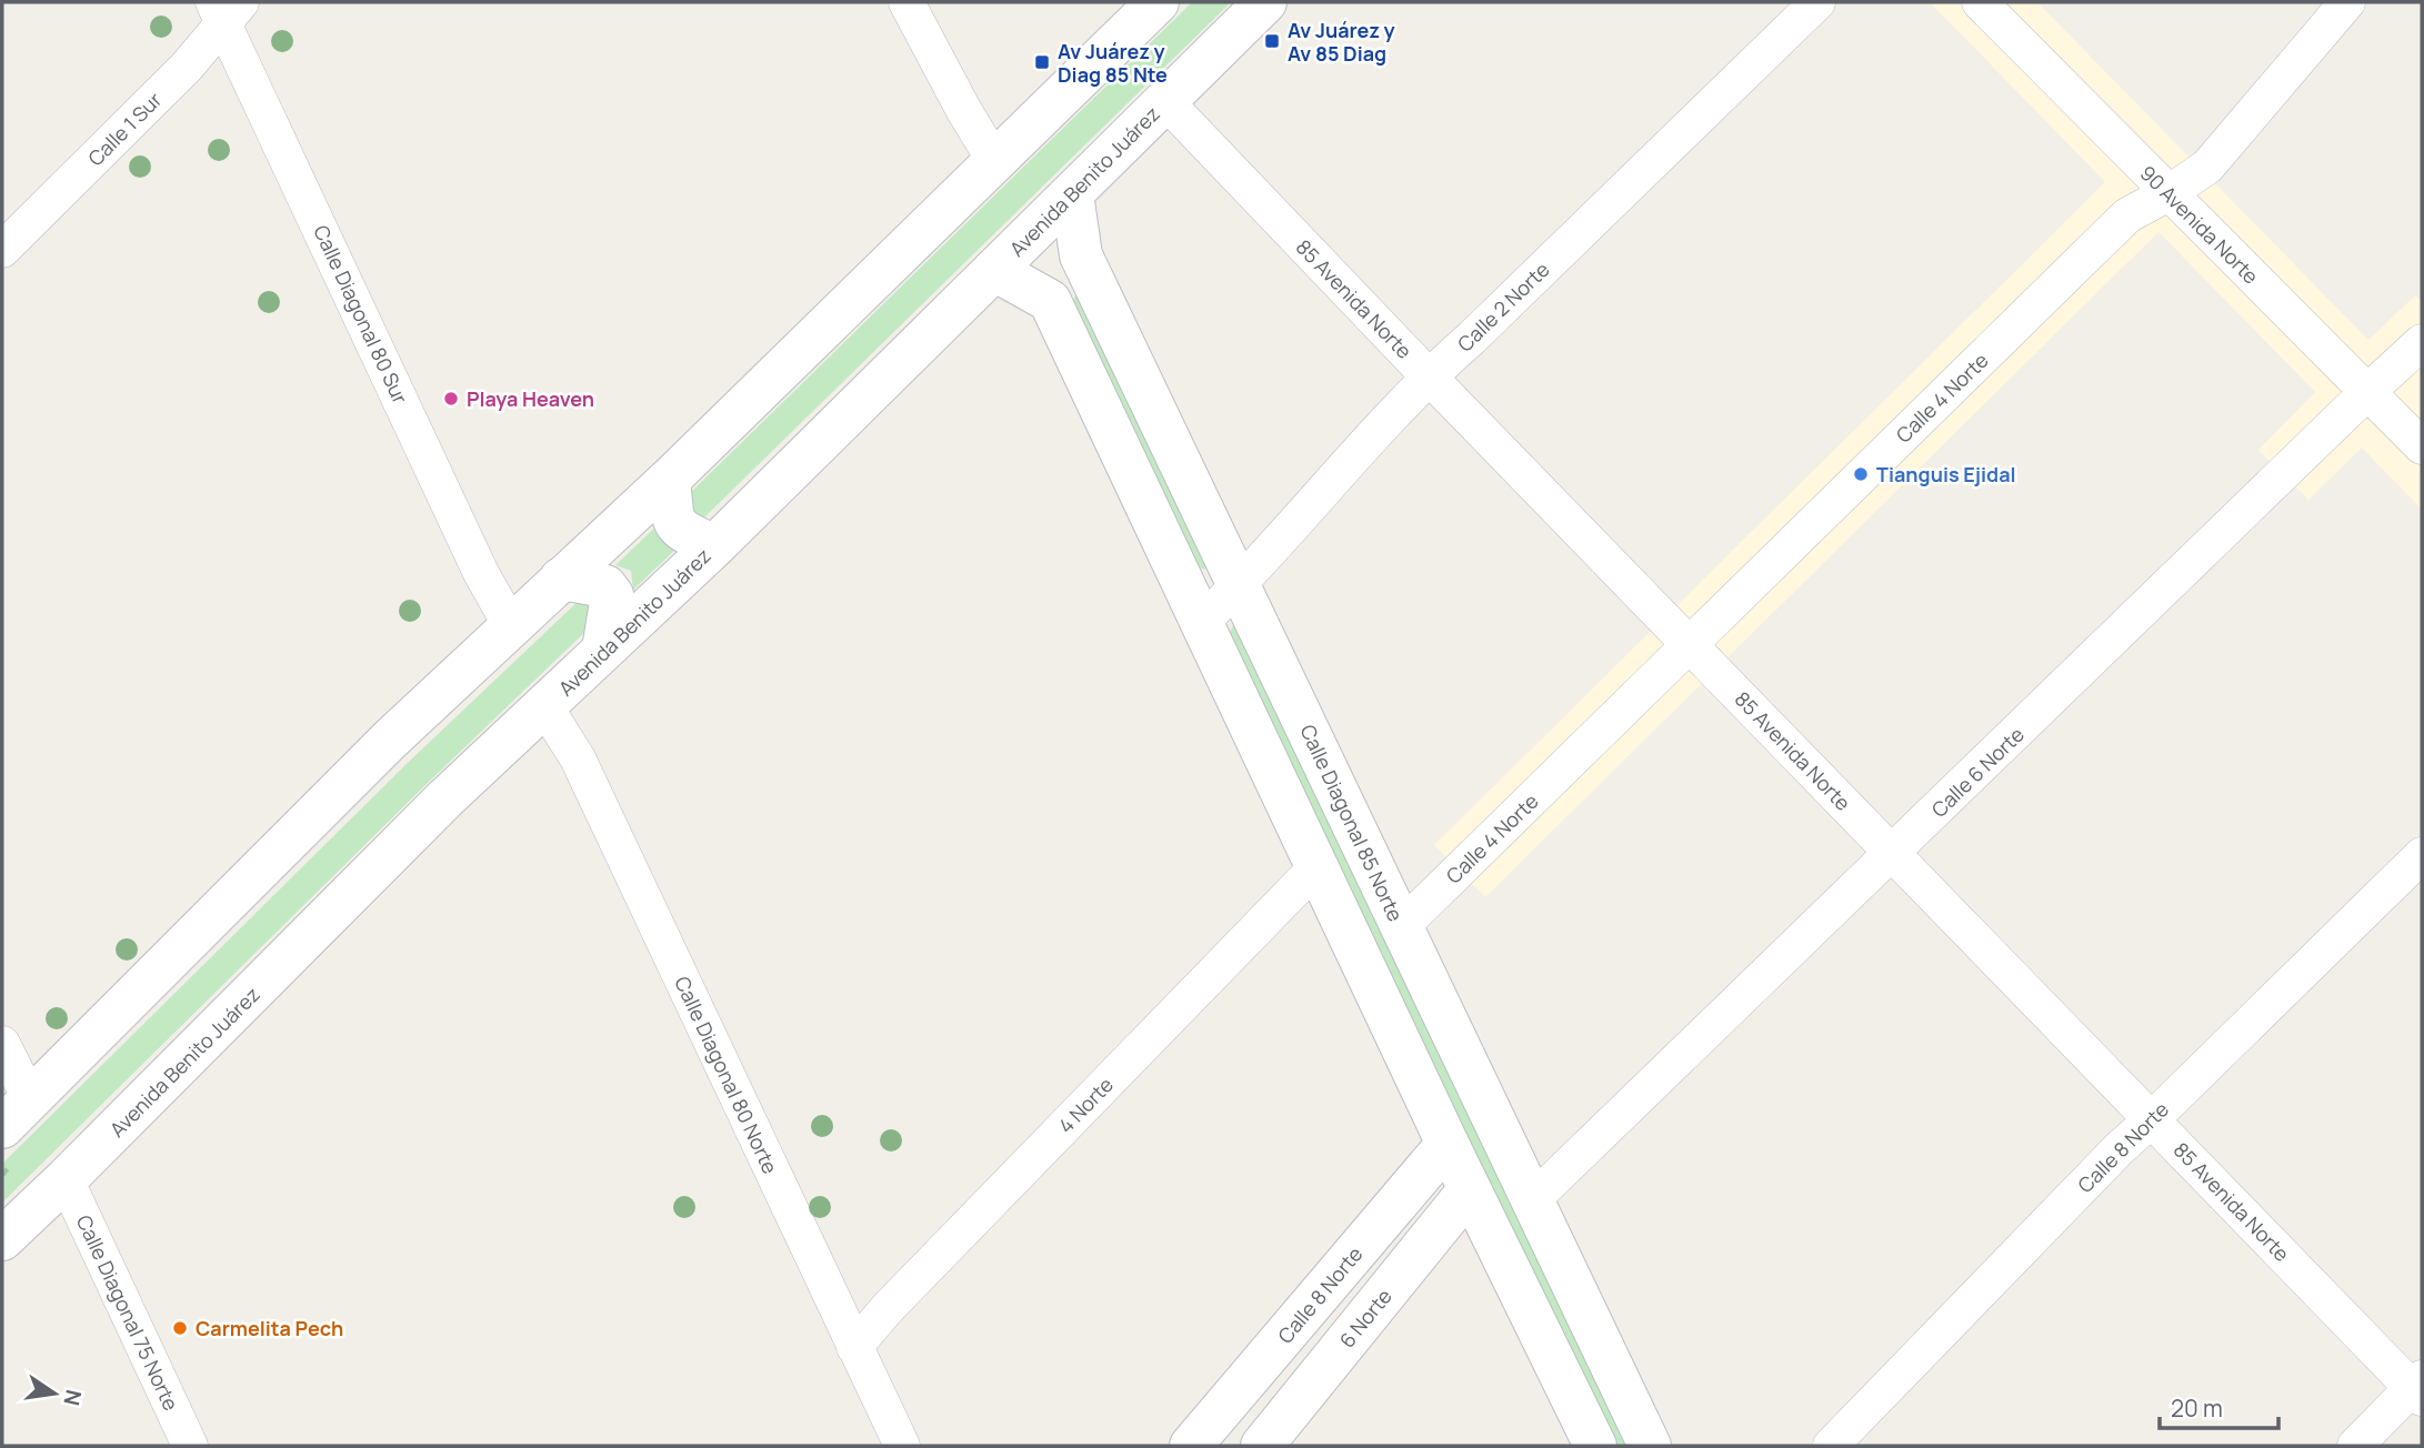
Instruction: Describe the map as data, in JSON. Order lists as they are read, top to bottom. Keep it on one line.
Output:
{"streets":{"main road":["Avenida Benito Juárez","Calle Diagonal 85 Norte","Calle 8 Norte","6 Norte"],"street":["Calle 1 Sur","90 Avenida Norte","85 Avenida Norte","Calle 2 Norte","Calle Diagonal 80 Sur","Calle 4 Norte","Calle 6 Norte","Calle Diagonal 80 Norte","4 Norte","Calle Diagonal 75 Norte"]},"crossings":[["Calle 1 Sur","Calle Diagonal 80 Sur"],["Avenida Benito Juárez","85 Avenida Norte"],["Avenida Benito Juárez","Calle Diagonal 85 Norte"],["Avenida Benito Juárez","Calle Diagonal 80 Norte"],["Avenida Benito Juárez","Calle Diagonal 75 Norte"],["90 Avenida Norte","Calle 4 Norte"],["90 Avenida Norte","Calle 6 Norte"],["85 Avenida Norte","Calle 2 Norte"],["85 Avenida Norte","Calle 4 Norte"],["85 Avenida Norte","Calle 6 Norte"],["85 Avenida Norte","Calle 8 Norte"],["Calle 2 Norte","Calle Diagonal 85 Norte"],["Calle 4 Norte","Calle Diagonal 85 Norte"],["Calle 6 Norte","Calle Diagonal 85 Norte"],["Calle Diagonal 80 Norte","4 Norte"]],"places":{"transit":["Av Juárez y Av 85 Diag","Av Juárez y Diag 85 Nte"],"other":["Playa Heaven","Tianguis Ejidal","Carmelita Pech"]},"scale_bar":"20 m","north":"right"}
